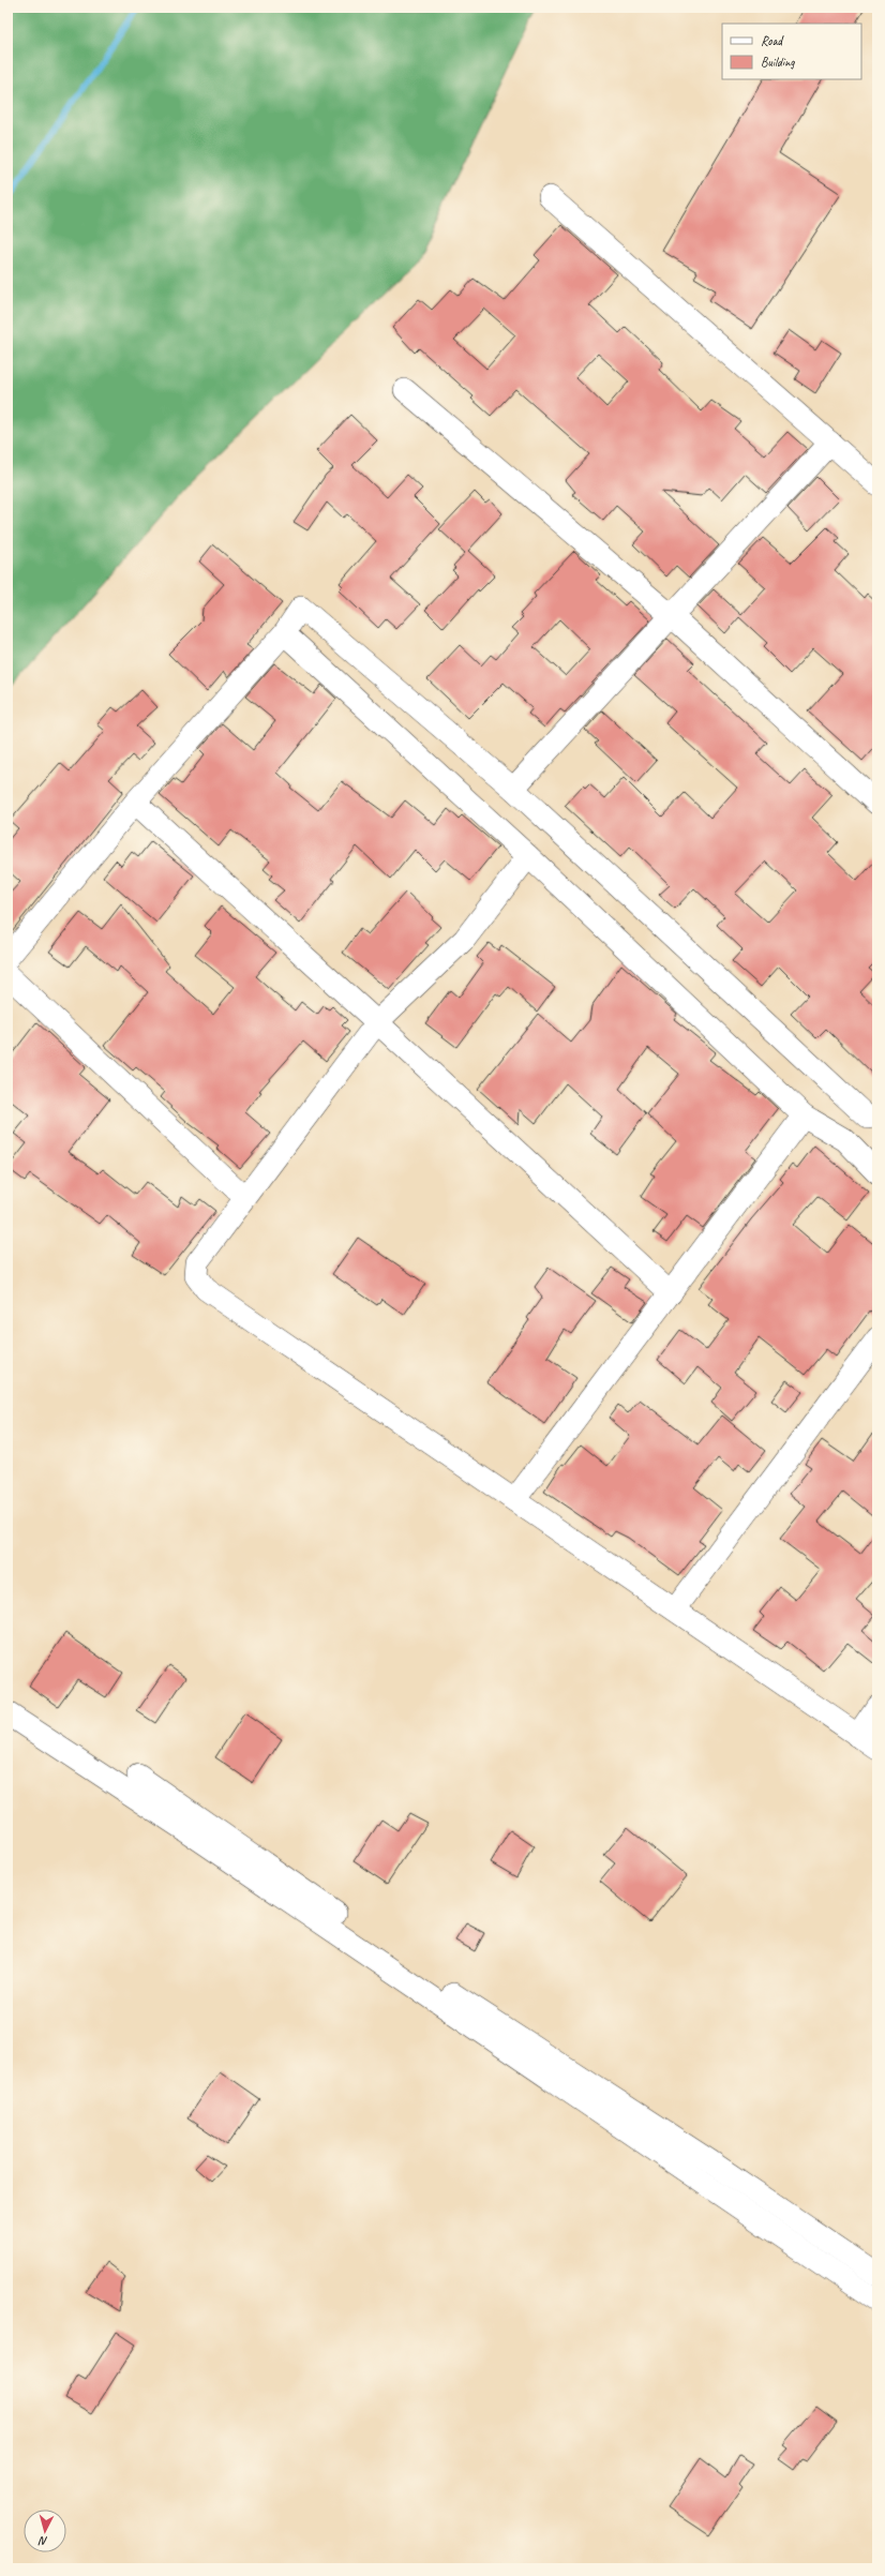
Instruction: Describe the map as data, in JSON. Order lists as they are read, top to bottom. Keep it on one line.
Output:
{"legend":["Road","Building"],"north":"bottom"}
